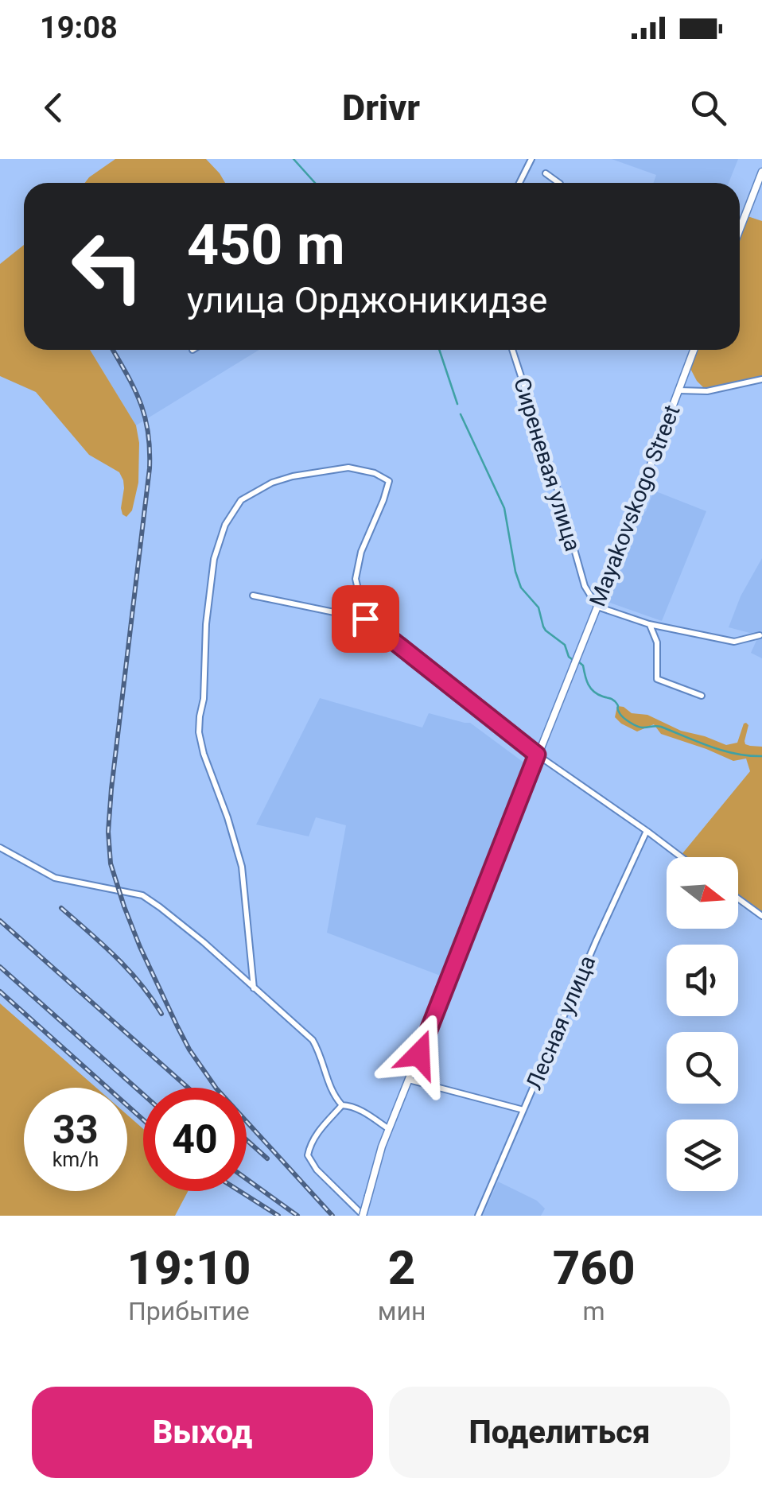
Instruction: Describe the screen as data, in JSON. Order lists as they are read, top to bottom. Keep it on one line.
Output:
{"streets":{"street":["Сиреневая улица","Mayakovskogo Street","Лесная улица"]},"crossings":[["Сиреневая улица","Mayakovskogo Street"]],"north":"right","page":{"status":"19:08","header":"Drivr","turn":["450 m","улица Орджоникидзе"],"speed":"33 km/h","limit":"40","eta":["19:10","Прибытие","2","мин","760","m"],"buttons":["Выход","Поделиться"]}}
